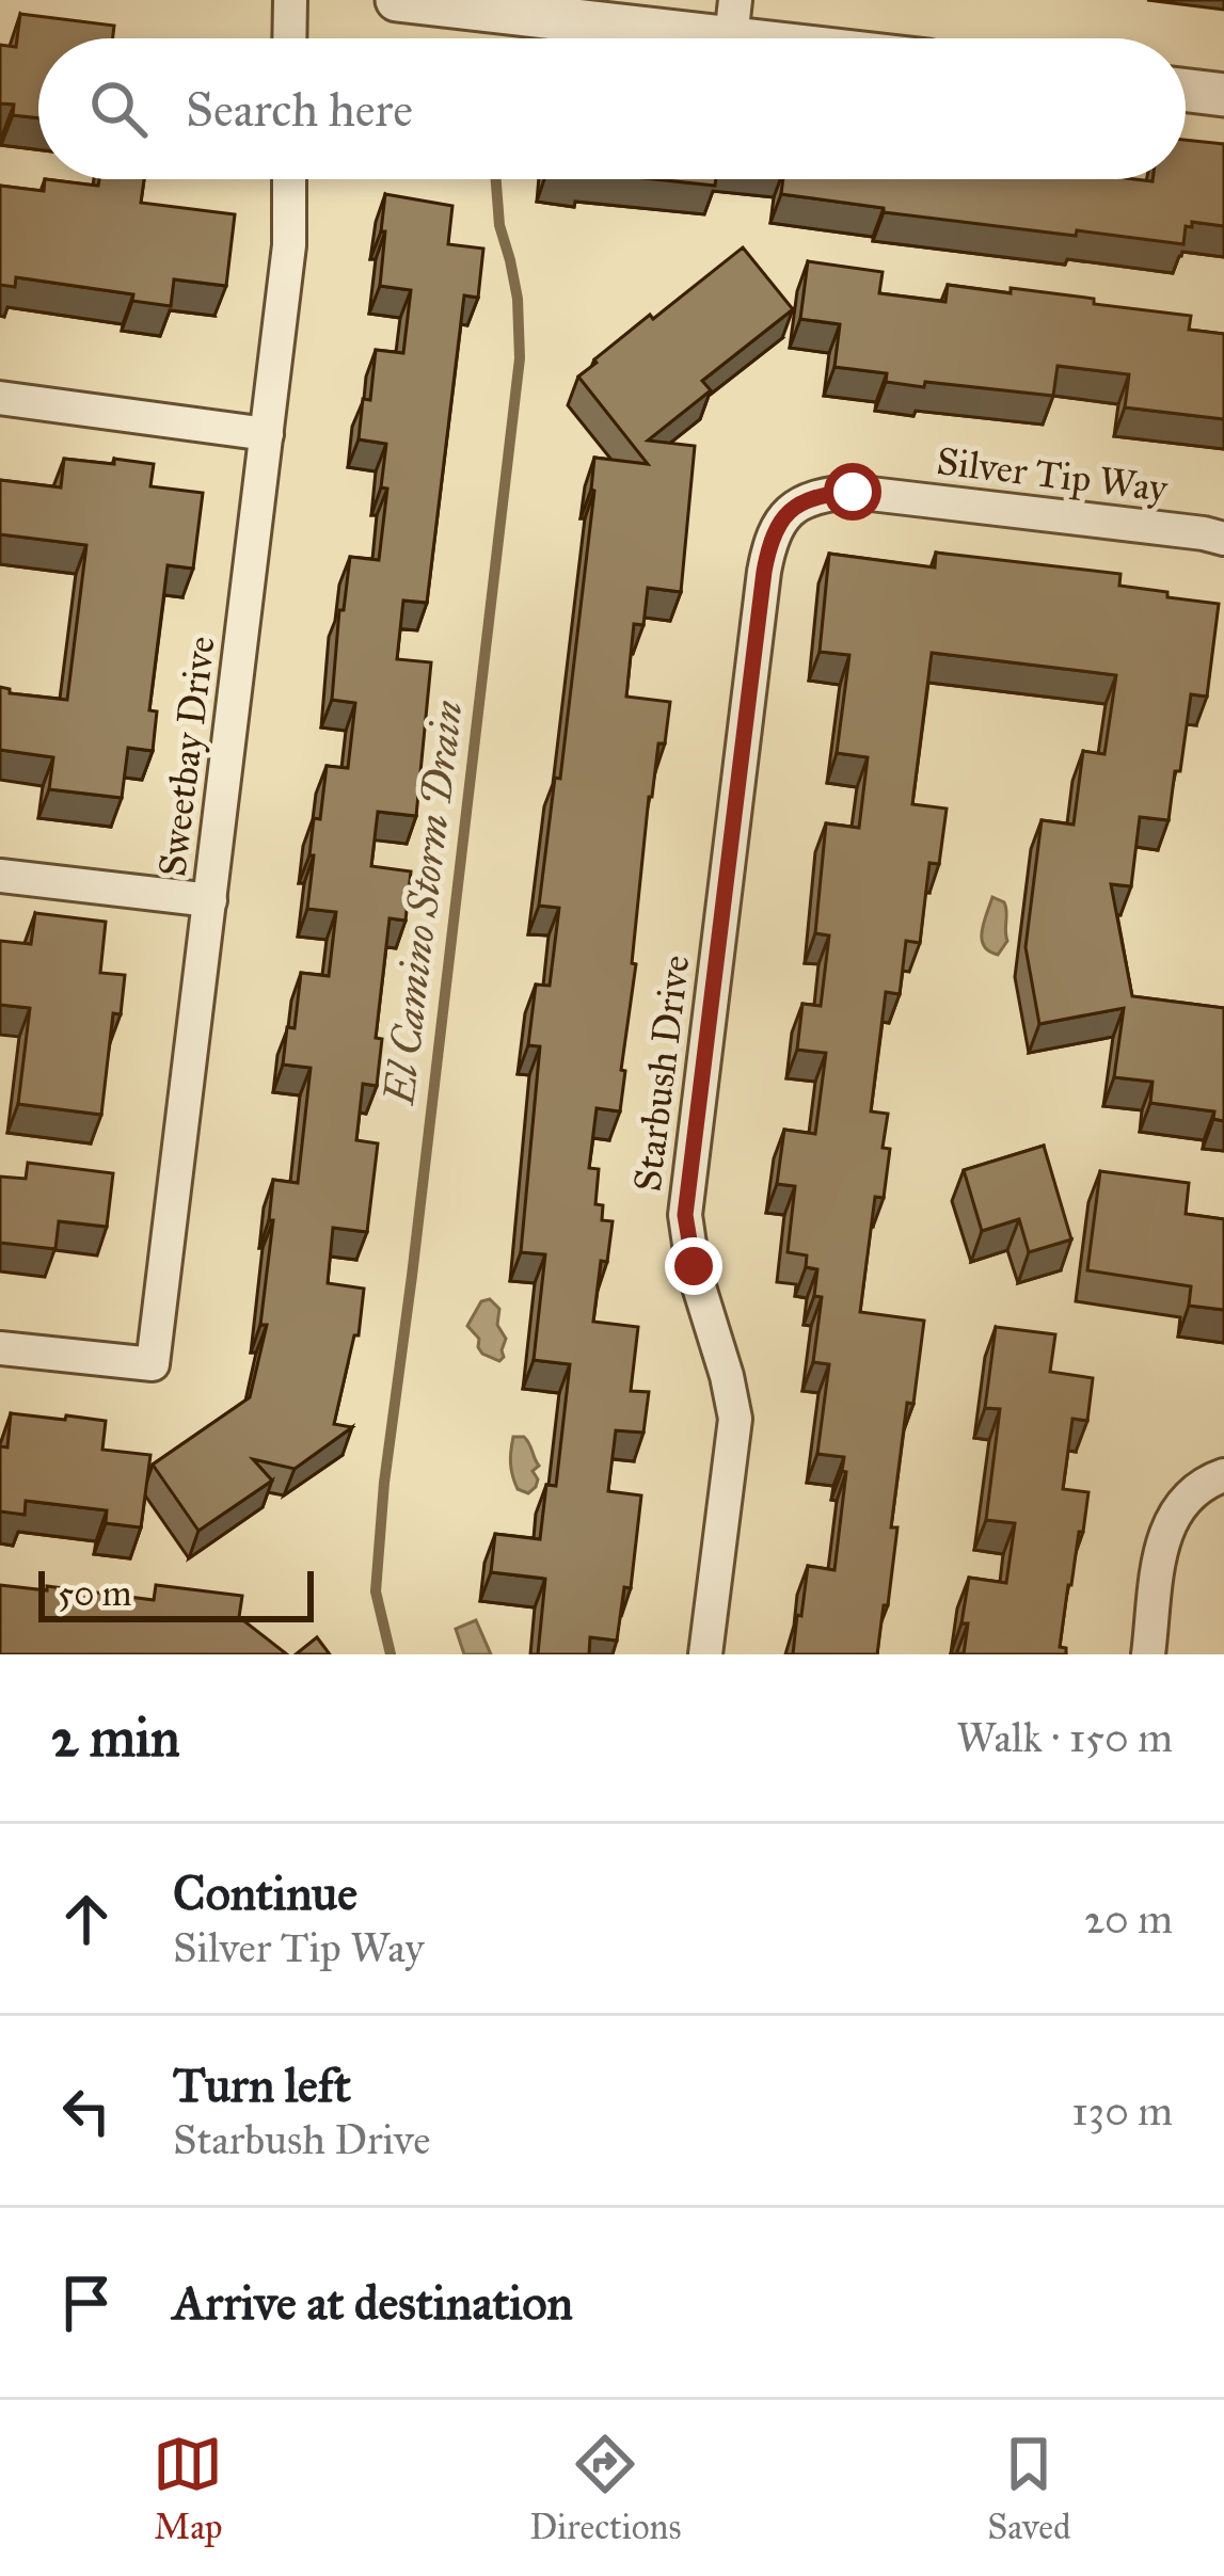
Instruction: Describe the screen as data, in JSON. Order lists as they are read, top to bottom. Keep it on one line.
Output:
{"streets":{"street":["Silver Tip Way","Sweetbay Drive","Starbush Drive"]},"crossings":[["Silver Tip Way","Starbush Drive"]],"water":["El Camino Storm Drain"],"scale_bar":"50 m","page":{"search":"Search here","scale":"50 m","heading":["2 min","Walk · 150 m"],"list":[["Continue","Silver Tip Way","20 m"],["Turn left","Starbush Drive","130 m"],"Arrive at destination"],"nav":["Map","Directions","Saved"]}}
